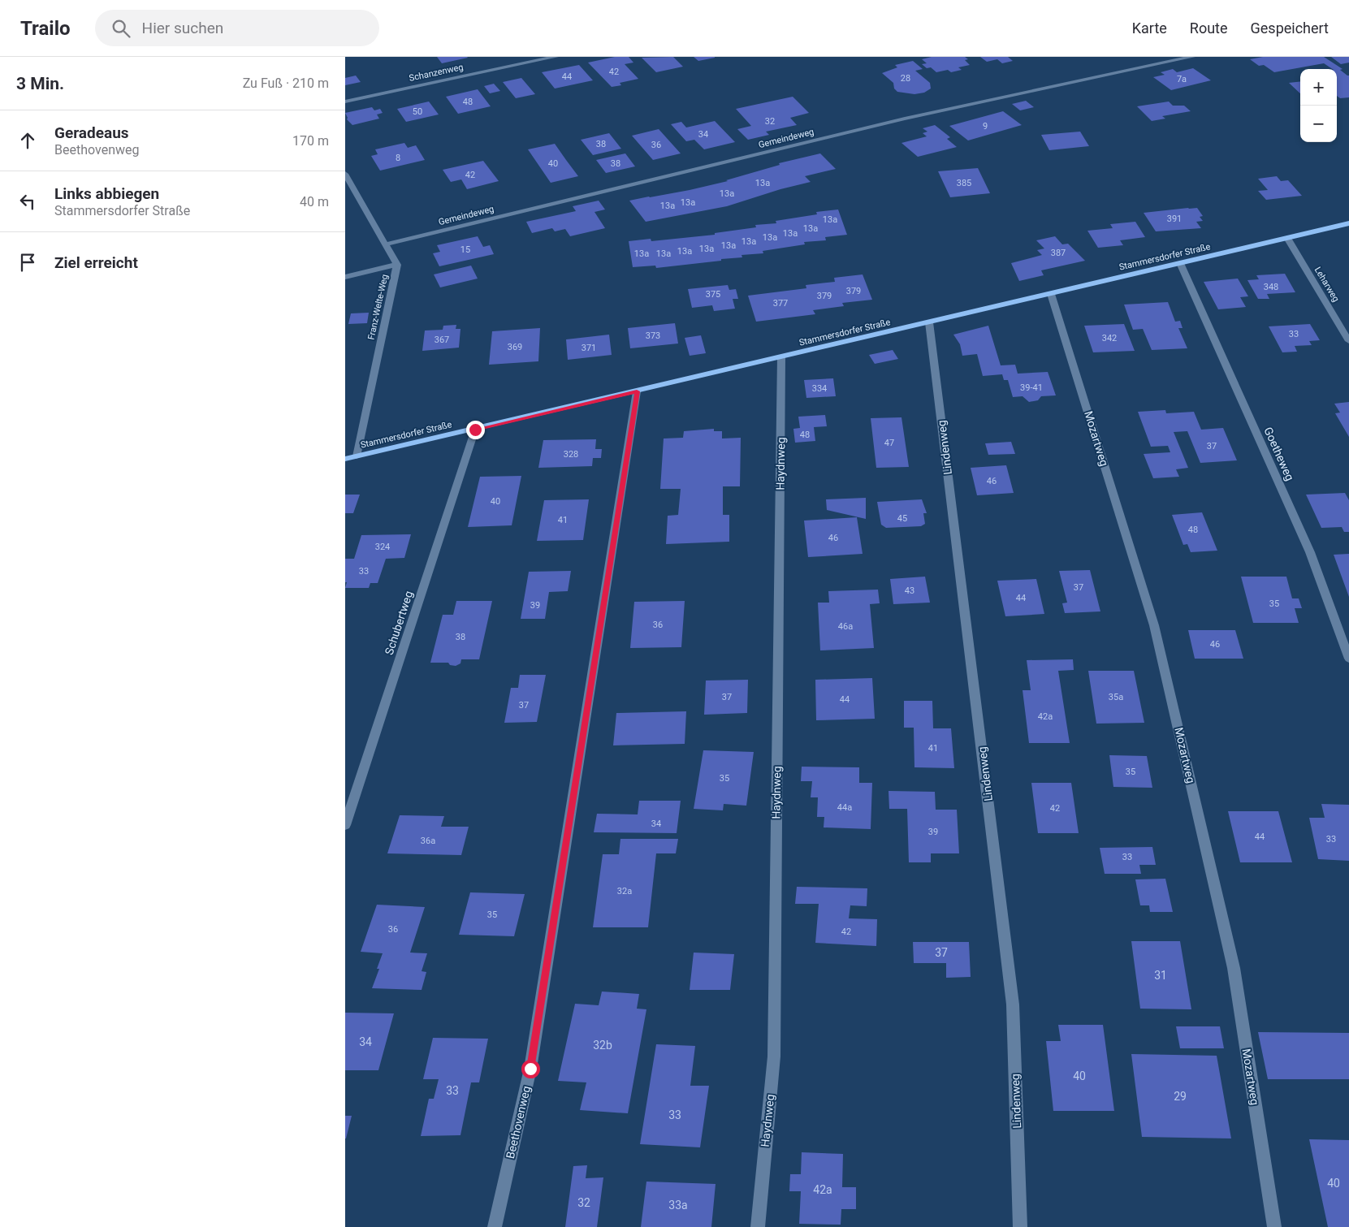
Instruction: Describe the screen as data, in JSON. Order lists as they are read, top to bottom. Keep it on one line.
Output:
{"streets":{"main road":["Stammersdorfer Straße"],"street":["Schanzenweg","Gemeindeweg","Leharweg","Franz-Welte-Weg","Mozartweg","Lindenweg","Goetheweg","Haydnweg","Schubertweg","Beethovenweg"]},"crossings":[["Gemeindeweg","Franz-Welte-Weg"],["Stammersdorfer Straße","Leharweg"],["Stammersdorfer Straße","Franz-Welte-Weg"],["Stammersdorfer Straße","Mozartweg"],["Stammersdorfer Straße","Lindenweg"],["Stammersdorfer Straße","Goetheweg"],["Stammersdorfer Straße","Haydnweg"],["Stammersdorfer Straße","Schubertweg"],["Stammersdorfer Straße","Beethovenweg"]],"house_numbers":["42","44","28","7a","48","50","32","9","34","38","36","8","40","38","42","13a","385","13a","13a","13a","391","13a","13a","13a","13a","13a","13a","13a","15","13a","387","13a","13a","348","379","375","379","377","33","373","342","367","369","371","39-41","334","48","47","37","328","46","40","45","41","48","46","324","33","37","43","44","35","39","36","46a","38","46","37","35a","44","37","42a","41","35","35","44a","42","34","39","44","33","36a","33","32a","35","36","42","37","31","34","32b","40","33","29","33","40","42a","32","33a"],"page":{"header":"Trailo","search":"Hier suchen","nav":["Karte","Route","Gespeichert"],"heading":["3 Min.","Zu Fuß · 210 m"],"map_buttons":["+","−"],"list":[["Geradeaus","Beethovenweg","170 m"],["Links abbiegen","Stammersdorfer Straße","40 m"],"Ziel erreicht"]}}
